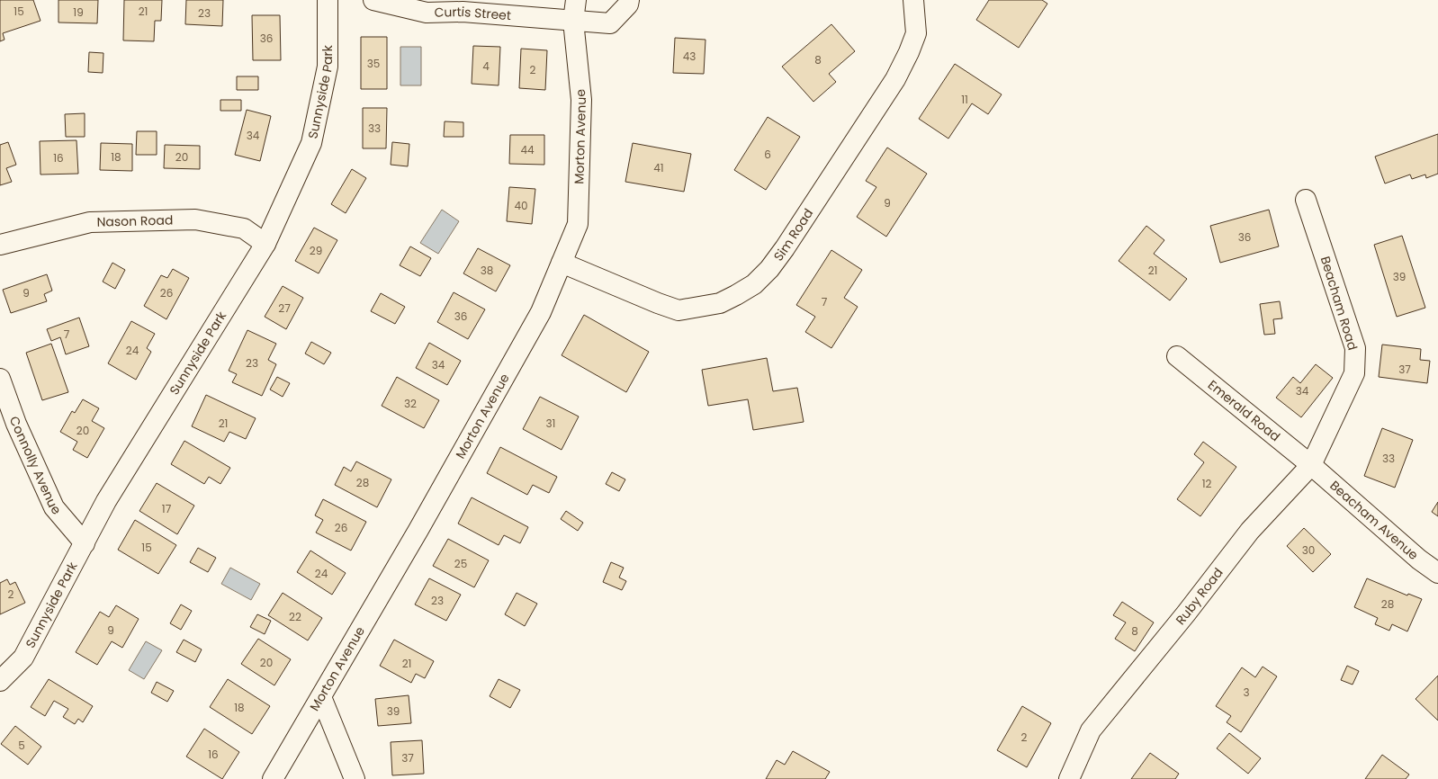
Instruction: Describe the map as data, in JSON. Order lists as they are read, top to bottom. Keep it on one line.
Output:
{"streets":{"street":["Curtis Street","Sunnyside Park","Morton Avenue","Nason Road","Sim Road","Beacham Road","Emerald Road","Connolly Avenue","Beacham Avenue","Ruby Road"]},"crossings":[["Curtis Street","Morton Avenue"],["Sunnyside Park","Nason Road"],["Sunnyside Park","Connolly Avenue"],["Morton Avenue","Sim Road"],["Beacham Road","Emerald Road"],["Beacham Road","Beacham Avenue"],["Beacham Road","Ruby Road"],["Emerald Road","Beacham Avenue"],["Emerald Road","Ruby Road"],["Beacham Avenue","Ruby Road"]],"house_numbers":["15","21","19","23","36","43","8","35","4","2","11","33","34","44","6","18","20","16","41","9","40","36","29","38","21","39","9","26","7","27","36","7","24","23","34","37","34","32","21","31","20","33","28","12","17","26","15","30","25","24","2","23","28","22","9","8","20","21","3","18","39","2","5","16","37"]}
